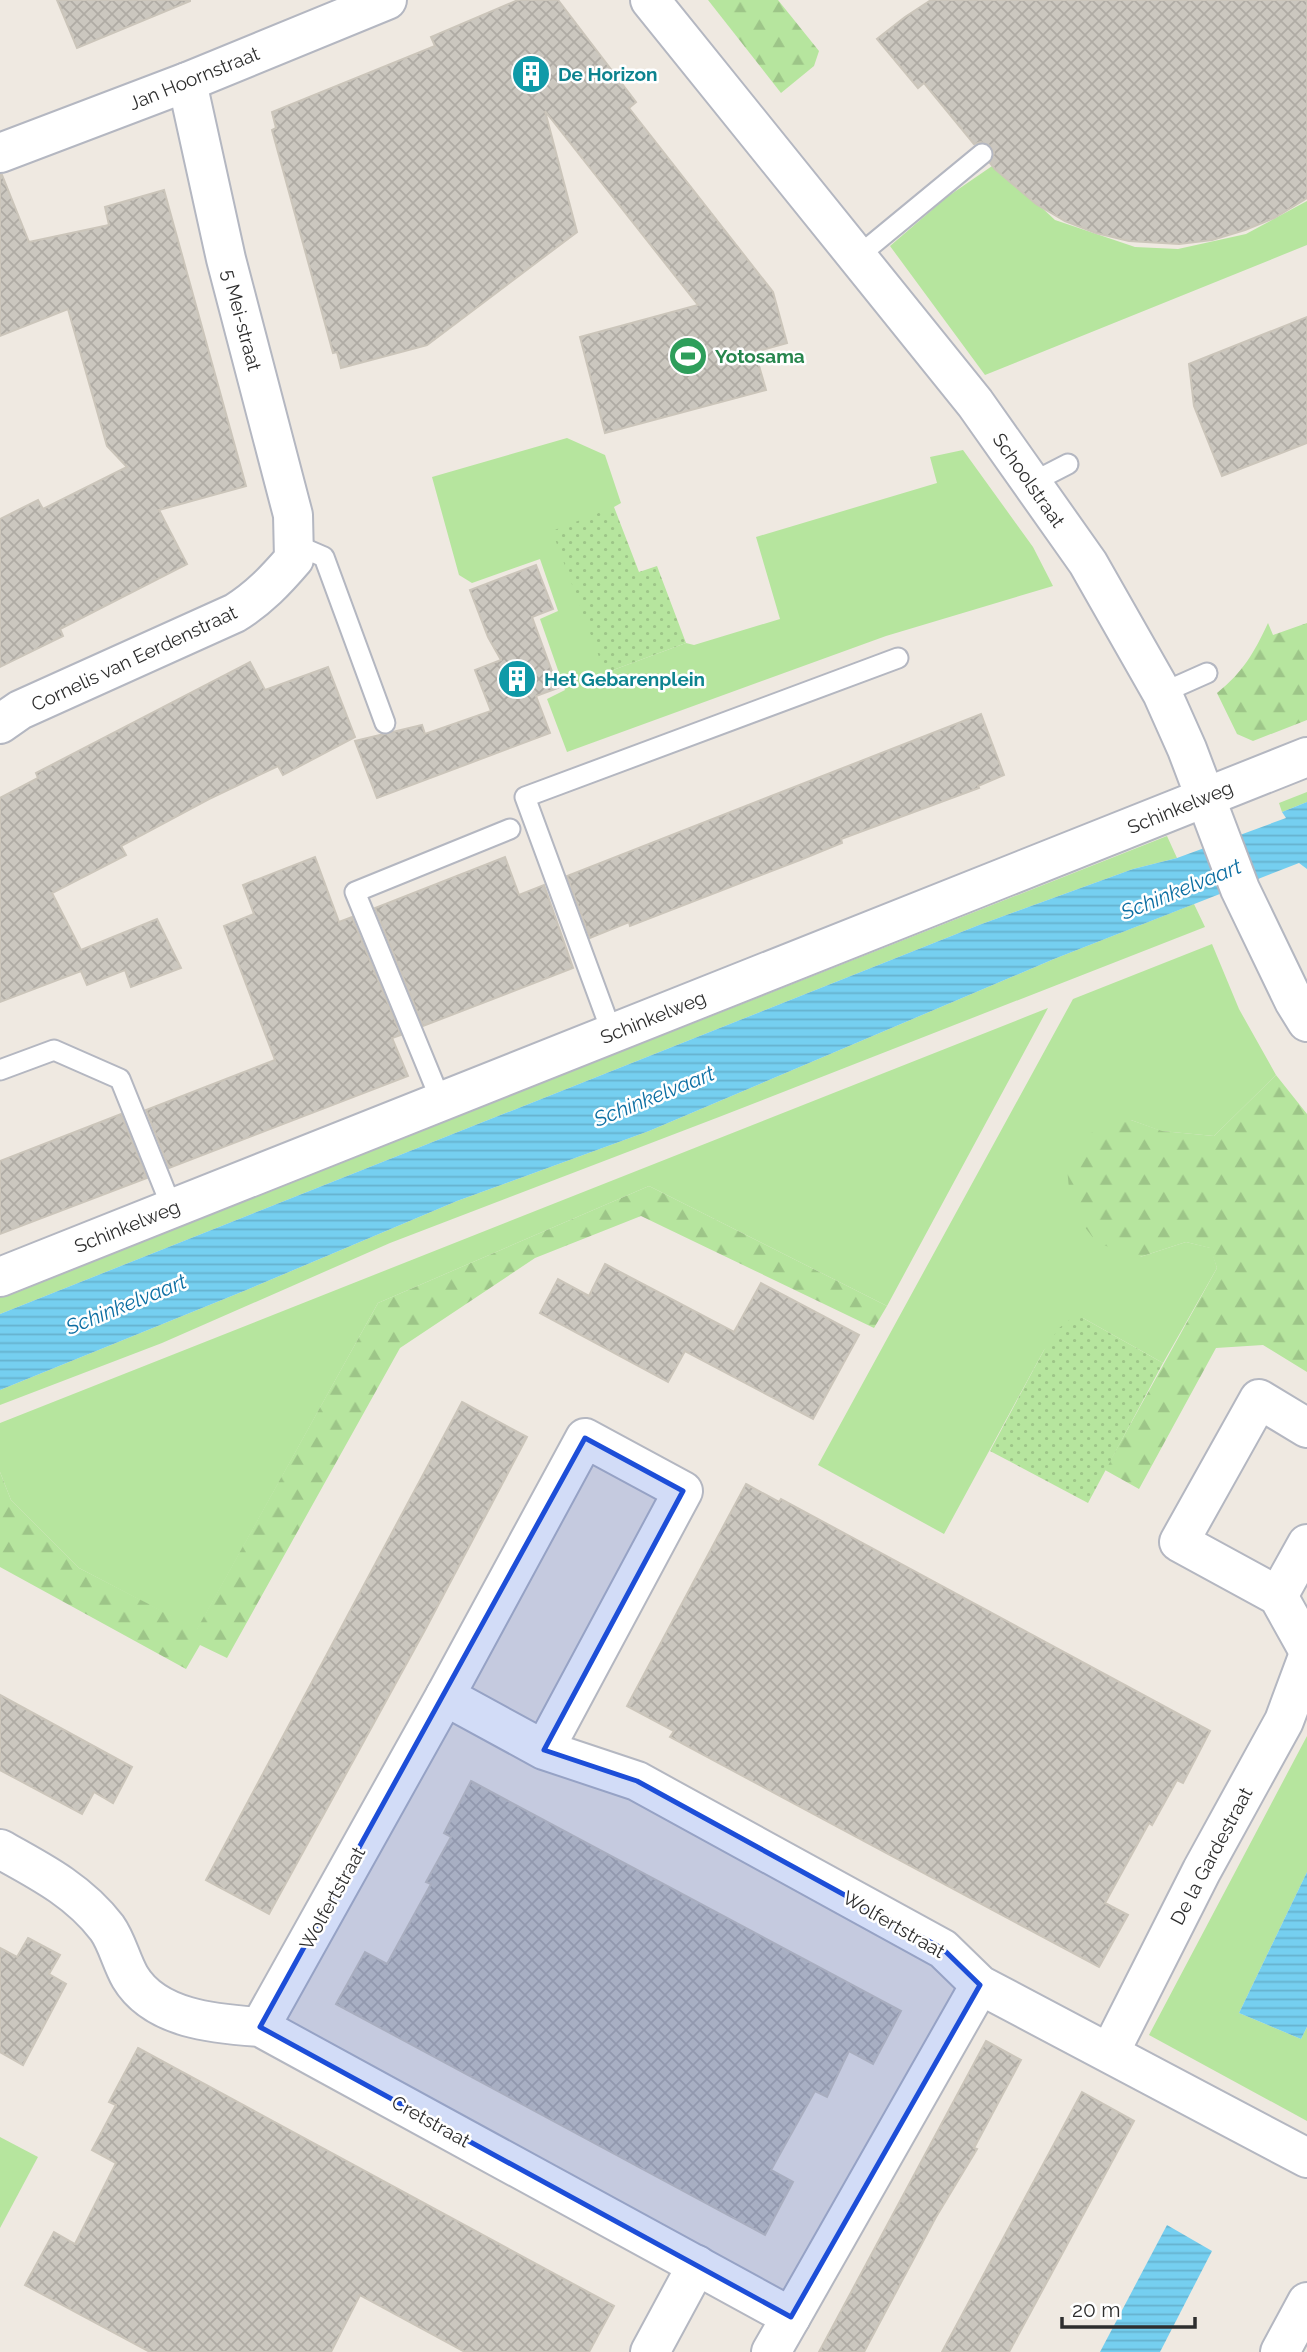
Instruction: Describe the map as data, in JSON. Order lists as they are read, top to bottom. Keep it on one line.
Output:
{"streets":{"street":["Jan Hoornstraat","5 Mei-straat","Schoolstraat","Cornelis van Eerdenstraat","Schinkelweg","De la Gardestraat","Wolfertstraat","Cretstraat"]},"crossings":[["Jan Hoornstraat","5 Mei-straat"],["5 Mei-straat","Cornelis van Eerdenstraat"],["Schoolstraat","Schinkelweg"],["De la Gardestraat","Wolfertstraat"],["Wolfertstraat","Cretstraat"]],"water":["Schinkelvaart"],"places":{"building":["De Horizon","Het Gebarenplein"],"sports":["Yotosama"]},"scale_bar":"20 m"}
